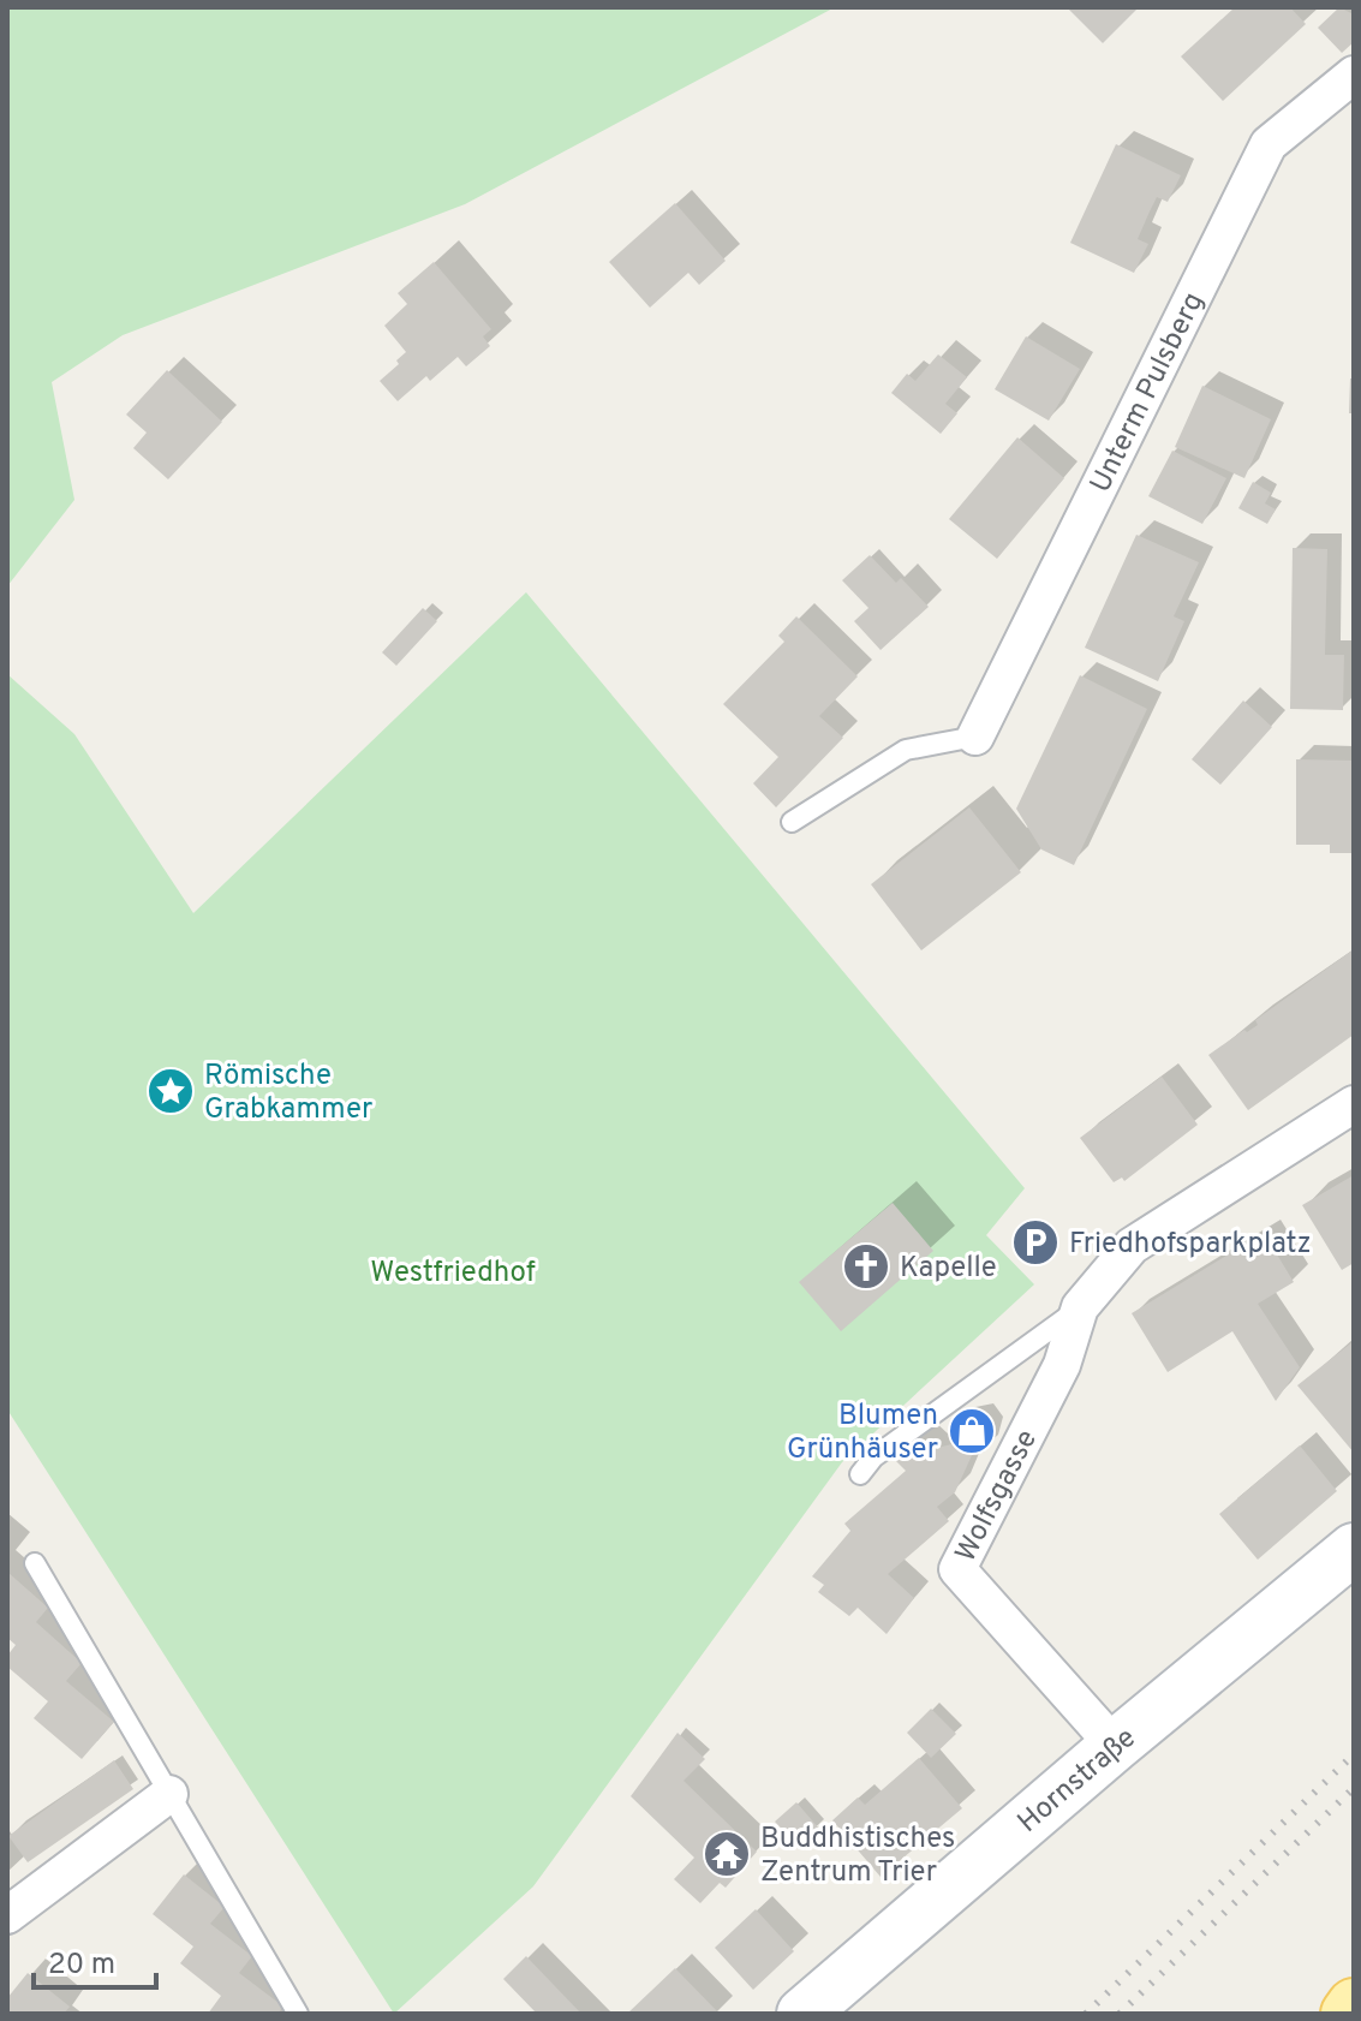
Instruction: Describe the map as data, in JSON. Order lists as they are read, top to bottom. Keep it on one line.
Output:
{"streets":{"street":["Unterm Pulsberg","Wolfsgasse","Hornstraße"]},"crossings":[["Wolfsgasse","Hornstraße"]],"parks":["Westfriedhof"],"places":{"place":["Römische Grabkammer"],"parking":["Friedhofsparkplatz"],"church":["Kapelle"],"shop":["Blumen Grünhäuser"],"temple":["Buddhistisches Zentrum Trier"]},"scale_bar":"20 m"}
